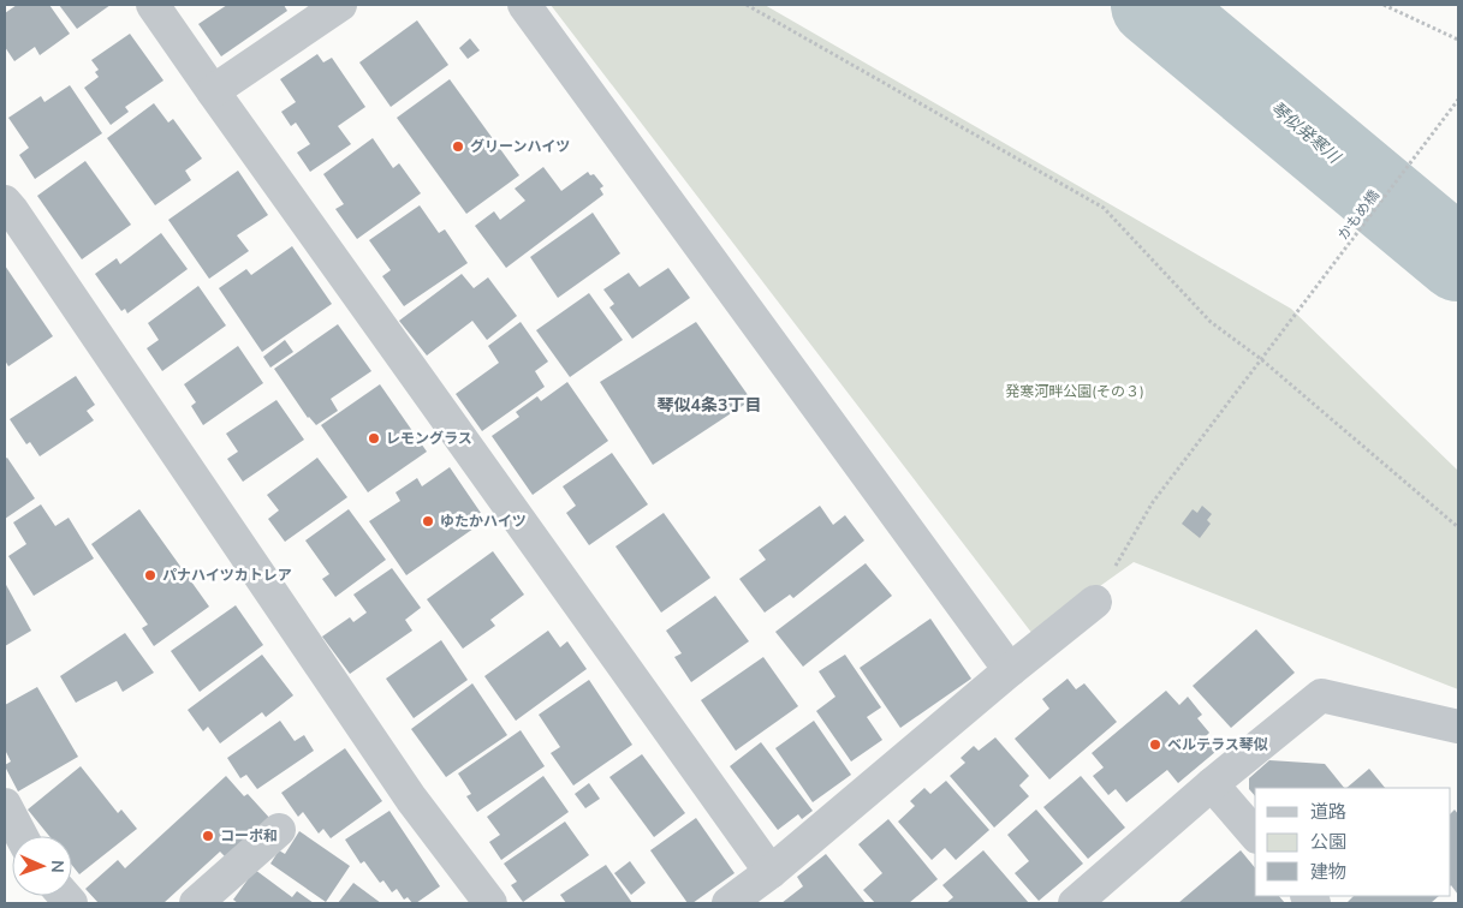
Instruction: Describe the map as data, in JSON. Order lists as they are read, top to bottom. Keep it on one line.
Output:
{"streets":{"path":["かもめ橋"]},"districts":["琴似4条3丁目"],"water":["琴似発寒川"],"parks":["発寒河畔公園(その３)"],"places":["グリーンハイツ","レモングラス","ゆたかハイツ","パナハイツカトレア","ベルテラス琴似","コーポ和"],"legend":["道路","公園","建物"],"north":"right"}
